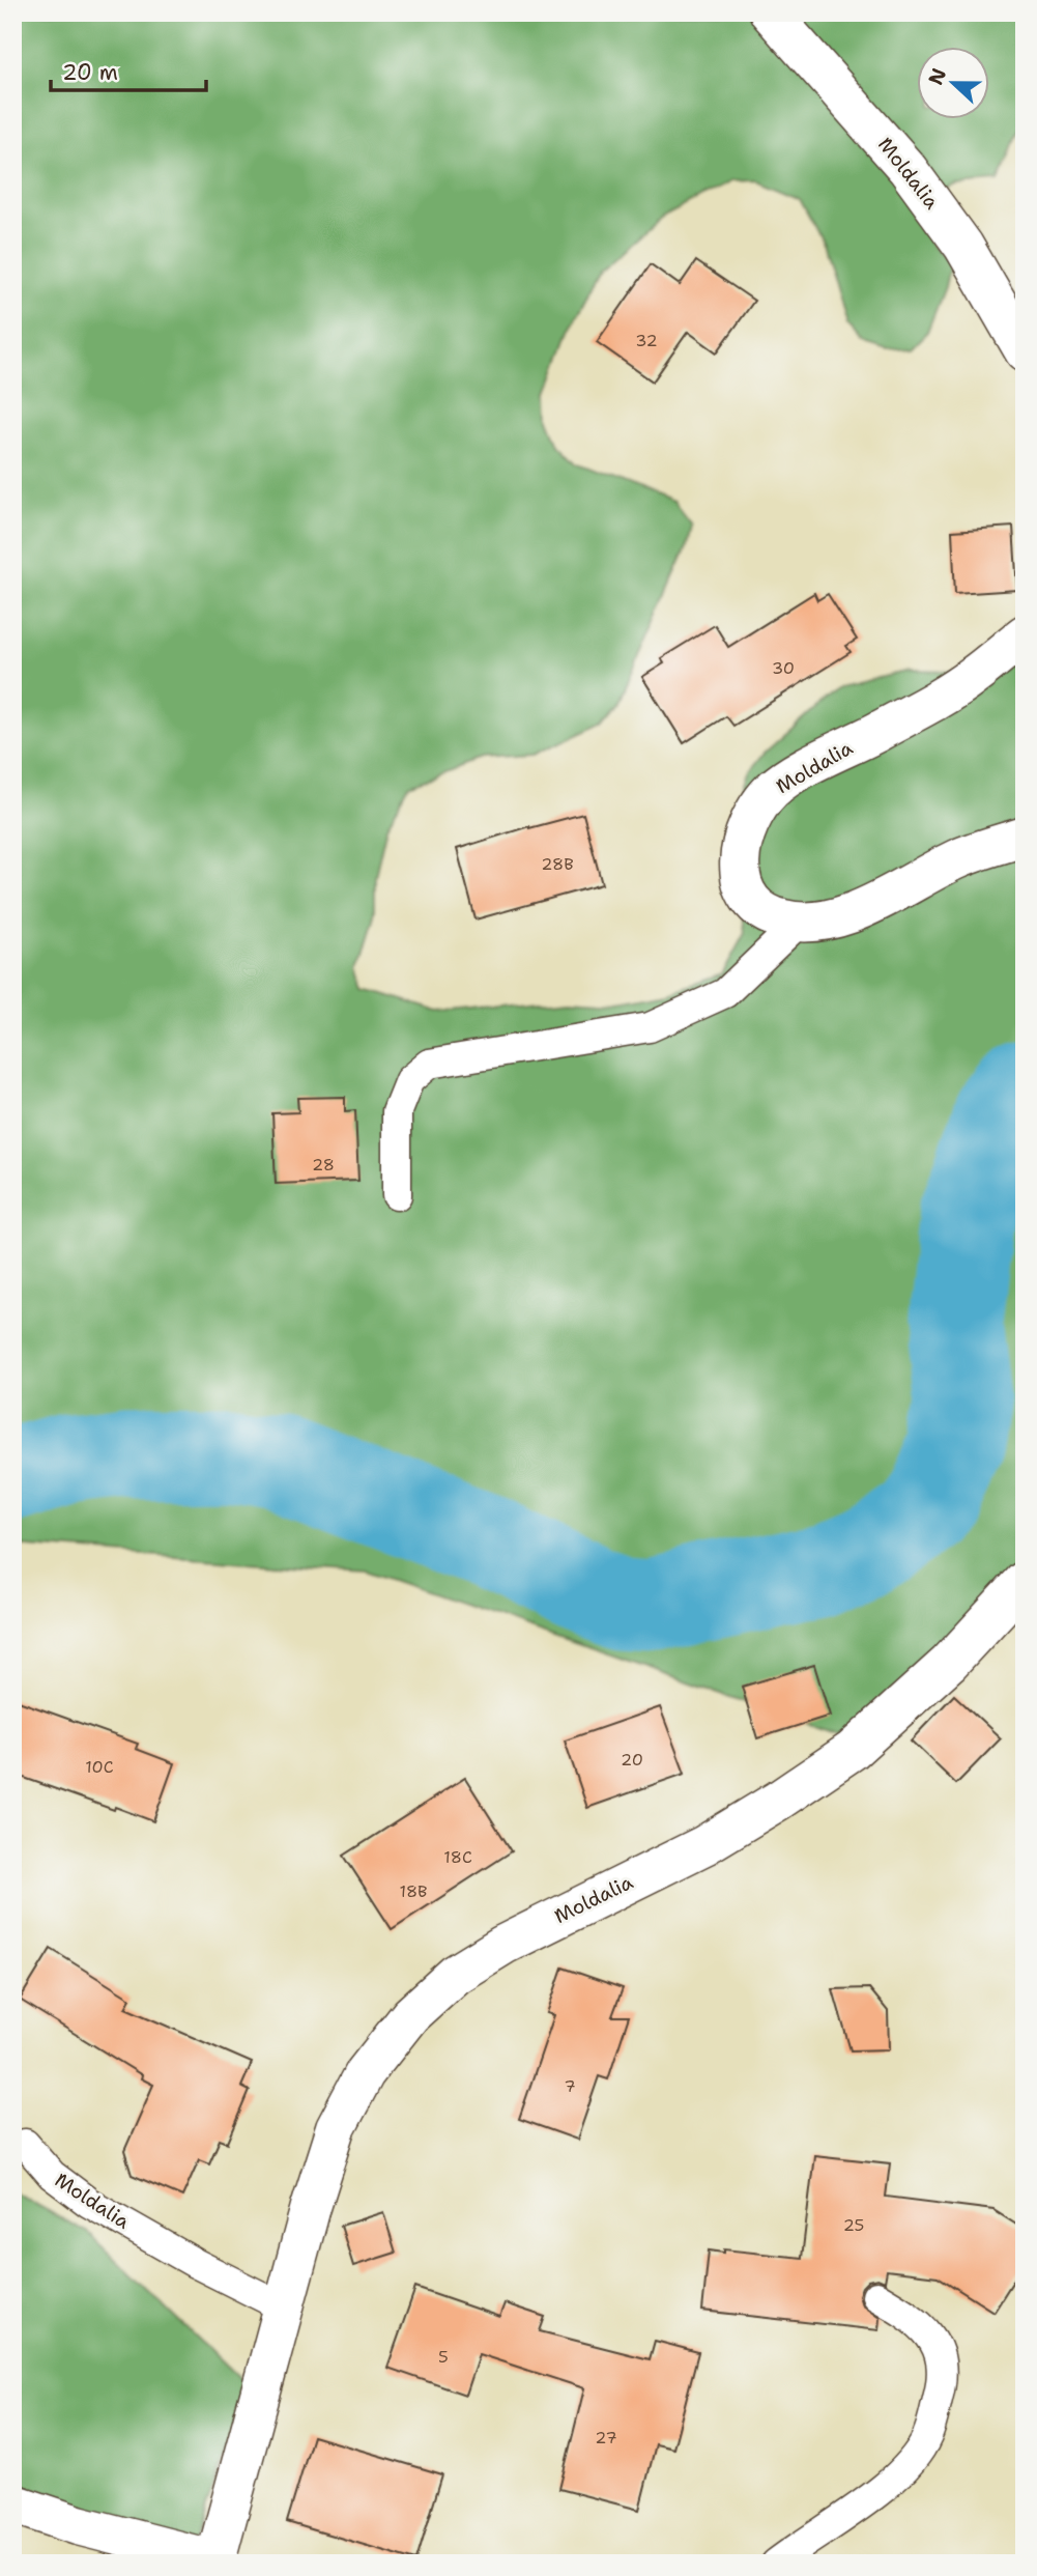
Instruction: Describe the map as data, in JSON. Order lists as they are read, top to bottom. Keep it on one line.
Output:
{"streets":{"street":["Moldalia"]},"house_numbers":["32","30","28B","28","20","10C","18C","18B","7","25","5","27"],"scale_bar":"20 m","north":"left"}
